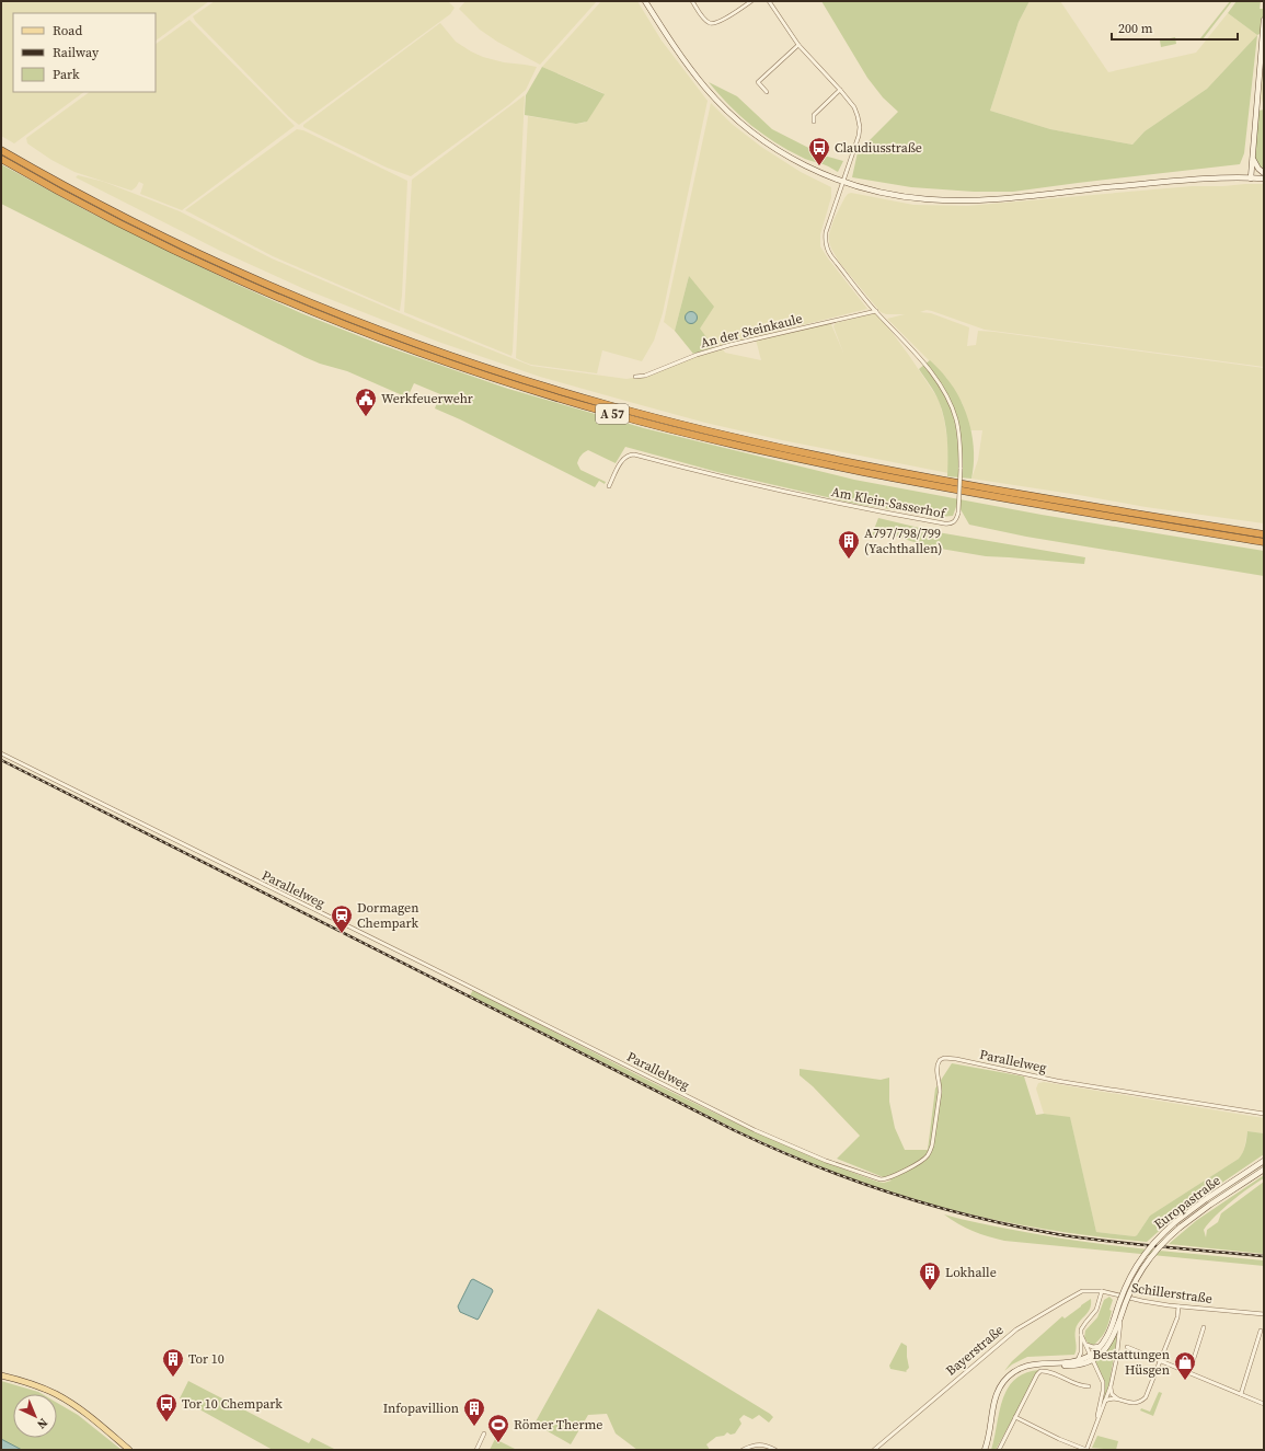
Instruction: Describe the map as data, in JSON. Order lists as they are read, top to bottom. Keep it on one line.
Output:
{"streets":{"highway":["A 57"],"main road":["Europastraße"],"street":["An der Steinkaule","Am Klein-Sasserhof","Parallelweg","Schillerstraße","Bayerstraße"]},"crossings":[["An der Steinkaule","Am Klein-Sasserhof"],["Schillerstraße","Bayerstraße"]],"places":{"bus stop":["Claudiusstraße","Tor 10 Chempark"],"public building":["Werkfeuerwehr"],"building":["A797/798/799 (Yachthallen)","Lokhalle","Tor 10","Infopavillion"],"station":["Dormagen Chempark"],"shop":["Bestattungen Hüsgen"],"sports":["Römer Therme"]},"legend":["Road","Railway","Park"],"scale_bar":"200 m","north":"bottom right"}
